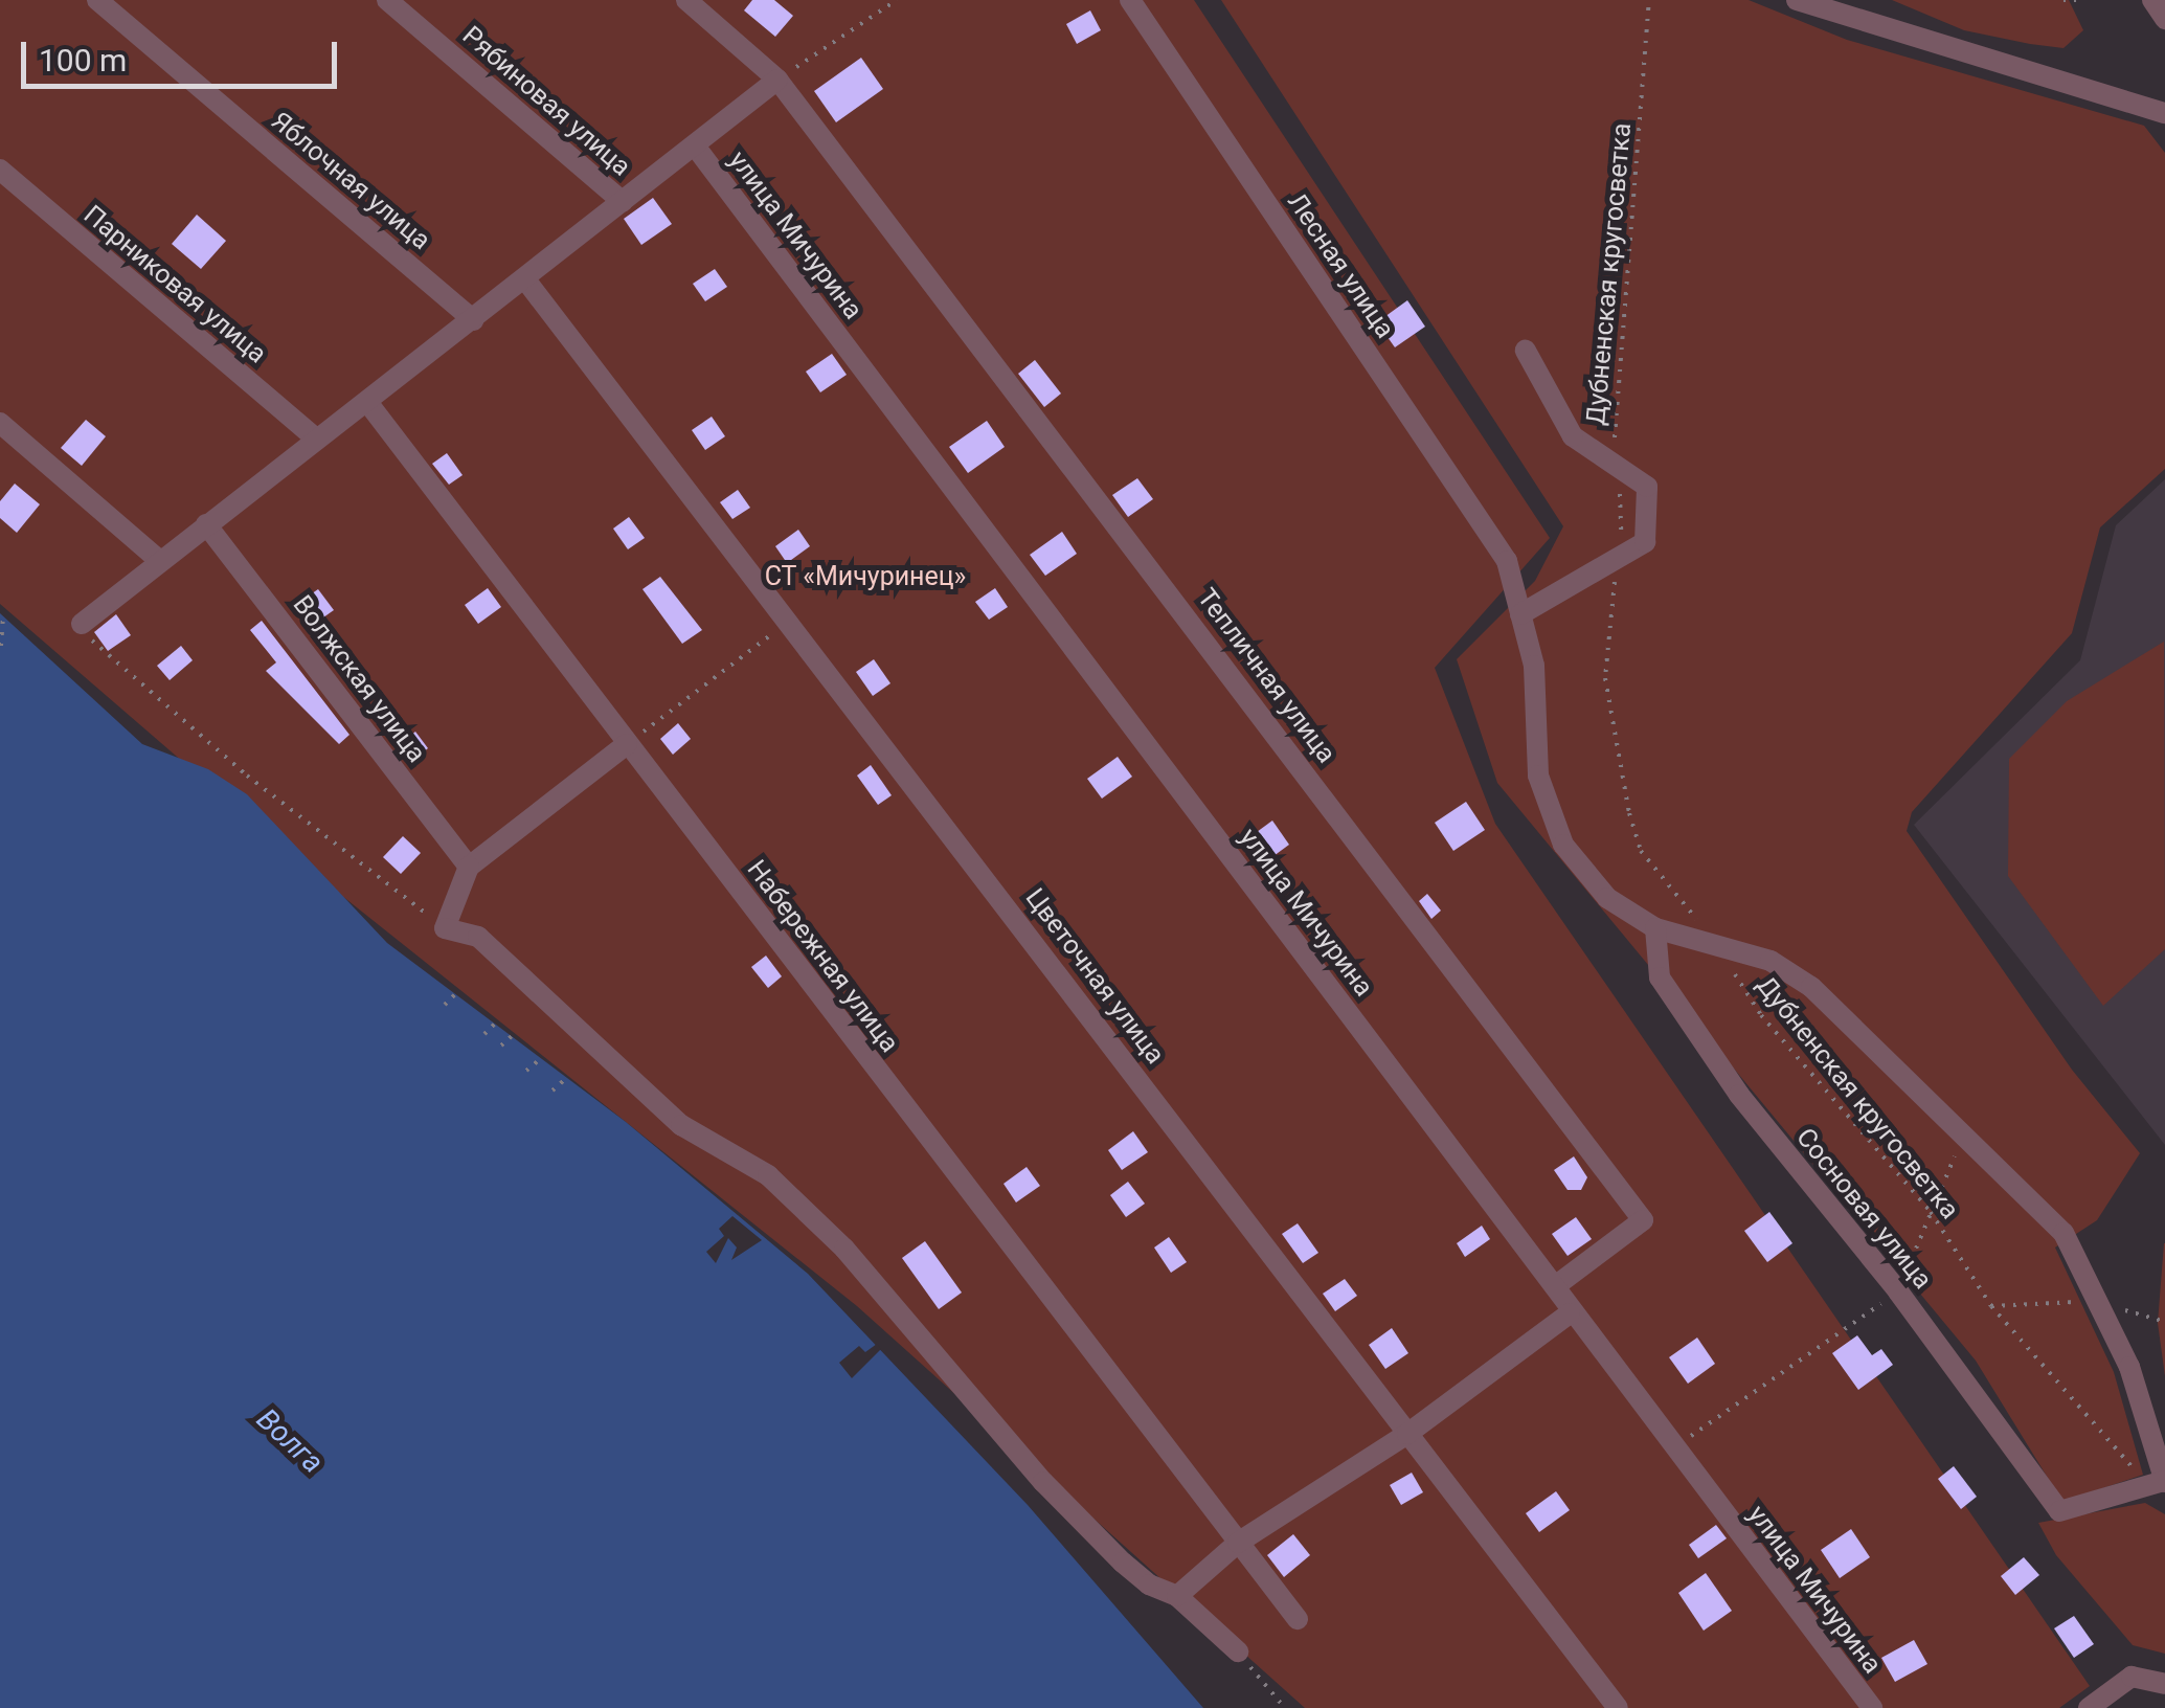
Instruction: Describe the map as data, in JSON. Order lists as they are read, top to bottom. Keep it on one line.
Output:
{"streets":{"street":["Рябиновая улица","Яблочная улица","улица Мичурина","Лесная улица","Парниковая улица","Тепличная улица","Волжская улица","Набережная улица","Цветочная улица","Сосновая улица"],"path":["Дубненская кругосветка"]},"crossings":[["улица Мичурина","Тепличная улица"],["Лесная улица","Дубненская кругосветка"],["Лесная улица","Сосновая улица"],["Дубненская кругосветка","Сосновая улица"]],"water":["Волга"],"parks":["СТ «Мичуринец»"],"scale_bar":"100 m"}
